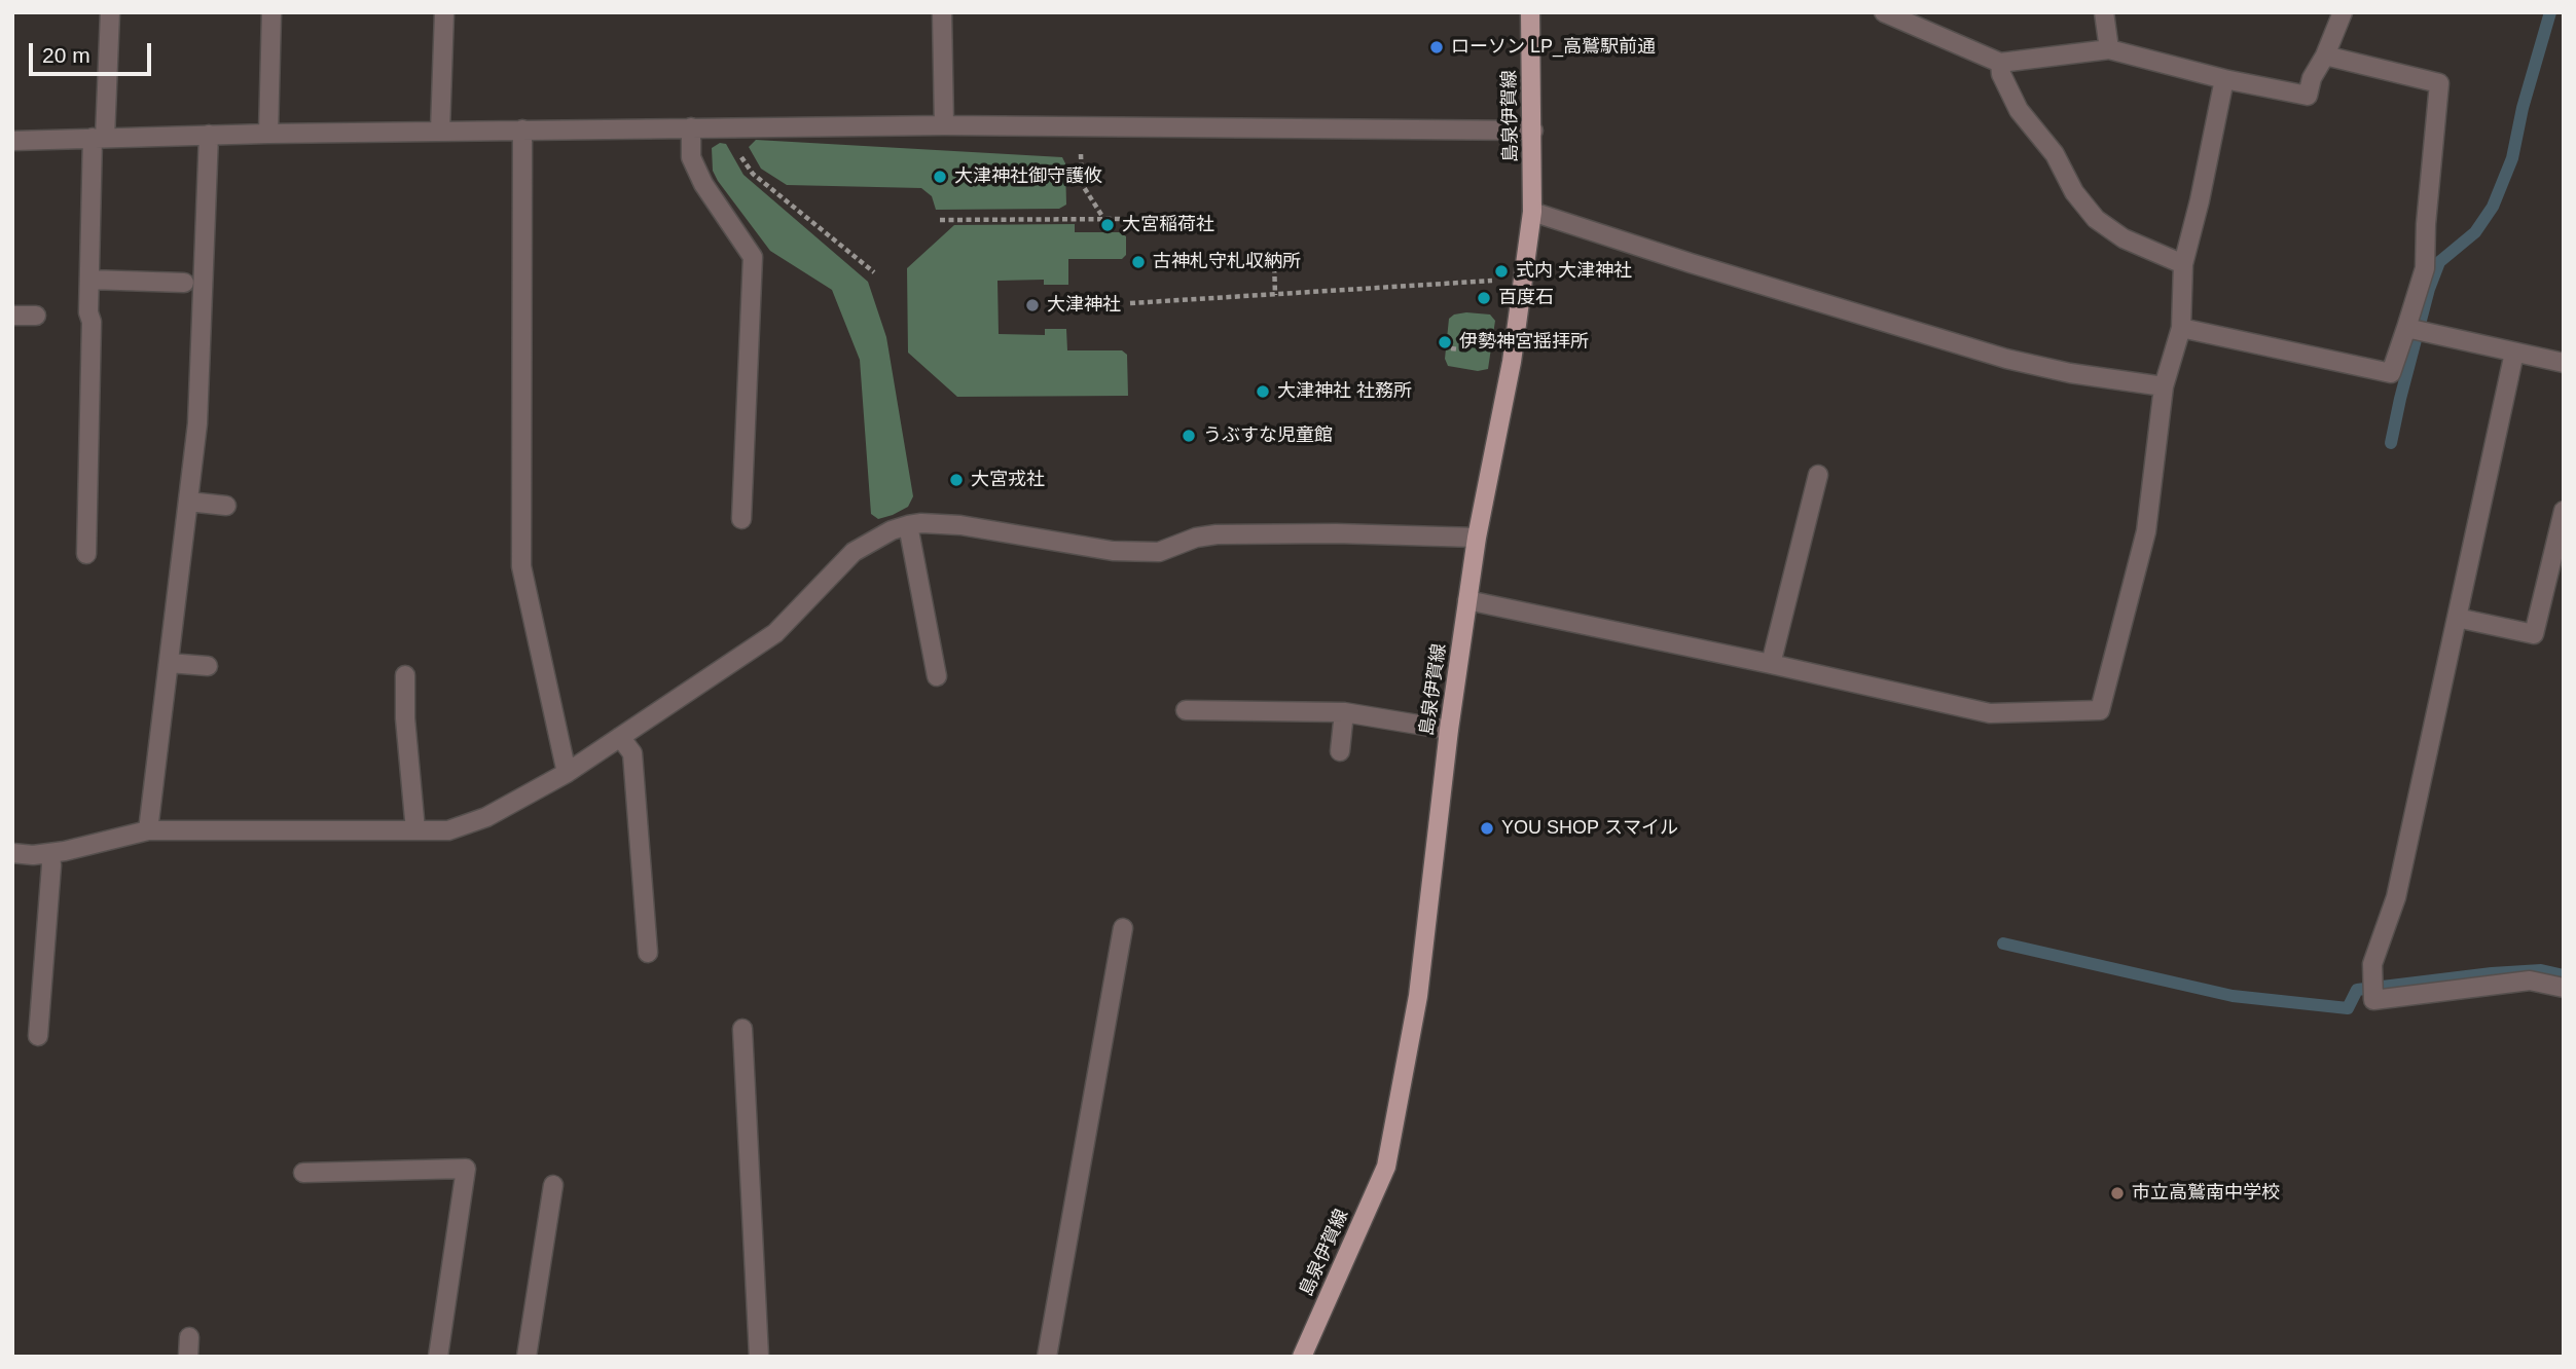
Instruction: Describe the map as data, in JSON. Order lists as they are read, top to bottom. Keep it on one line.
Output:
{"streets":{"main road":["島泉伊賀線"]},"places":["ローソン LP_高鷲駅前通","大津神社御守護攸","大宮稲荷社","古神札守札収納所","式内 大津神社","百度石","大津神社","伊勢神宮揺拝所","大津神社 社務所","うぶすな児童館","大宮戎社","YOU SHOP スマイル","市立高鷲南中学校"],"scale_bar":"20 m"}
